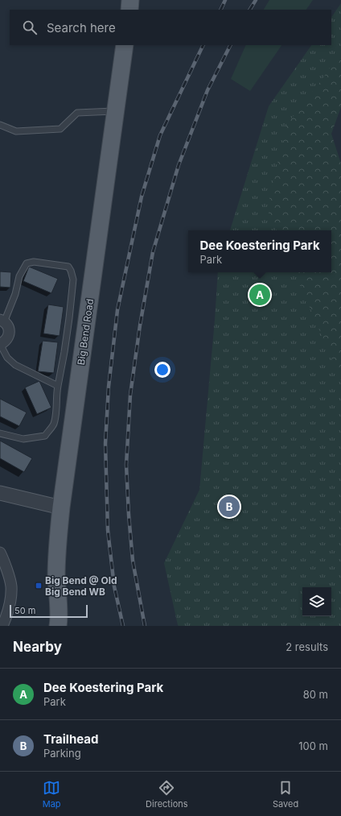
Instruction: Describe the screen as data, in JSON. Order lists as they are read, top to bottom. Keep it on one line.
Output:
{"streets":{"main road":["Big Bend Road"]},"places":{"transit":["Big Bend @ Old Big Bend WB"]},"scale_bar":"50 m","page":{"search":"Search here","popup":["Dee Koestering Park","Park"],"pins":["A","B"],"scale":"50 m","heading":["Nearby","2 results"],"list":[{"mark":"A","name":"Dee Koestering Park","note":"Park","value":"80 m"},{"mark":"B","name":"Trailhead","note":"Parking","value":"100 m"}],"nav":["Map","Directions","Saved"]}}
